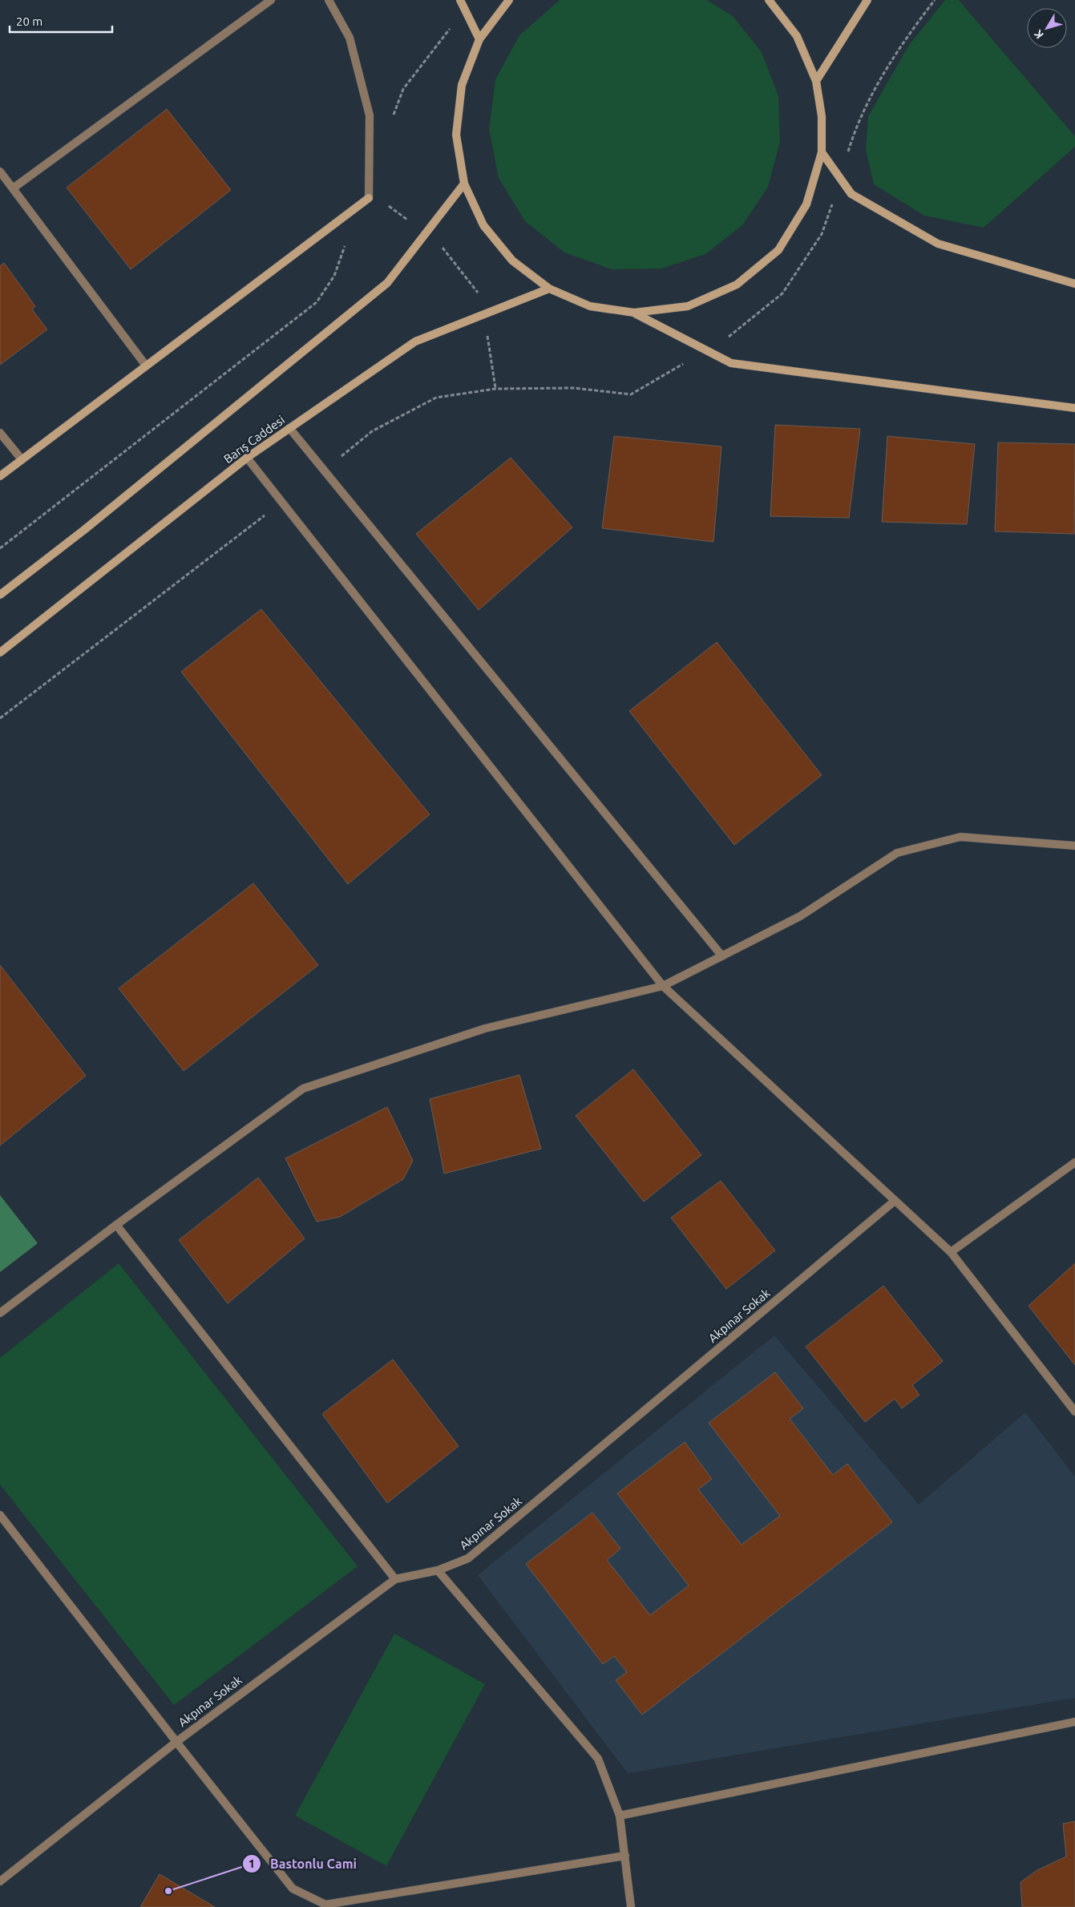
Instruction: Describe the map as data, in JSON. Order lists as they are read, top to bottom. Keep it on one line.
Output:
{"streets":{"main road":["Barış Caddesi"],"street":["Akpınar Sokak"]},"places":["Bastonlu Cami"],"scale_bar":"20 m","north":"bottom left"}
